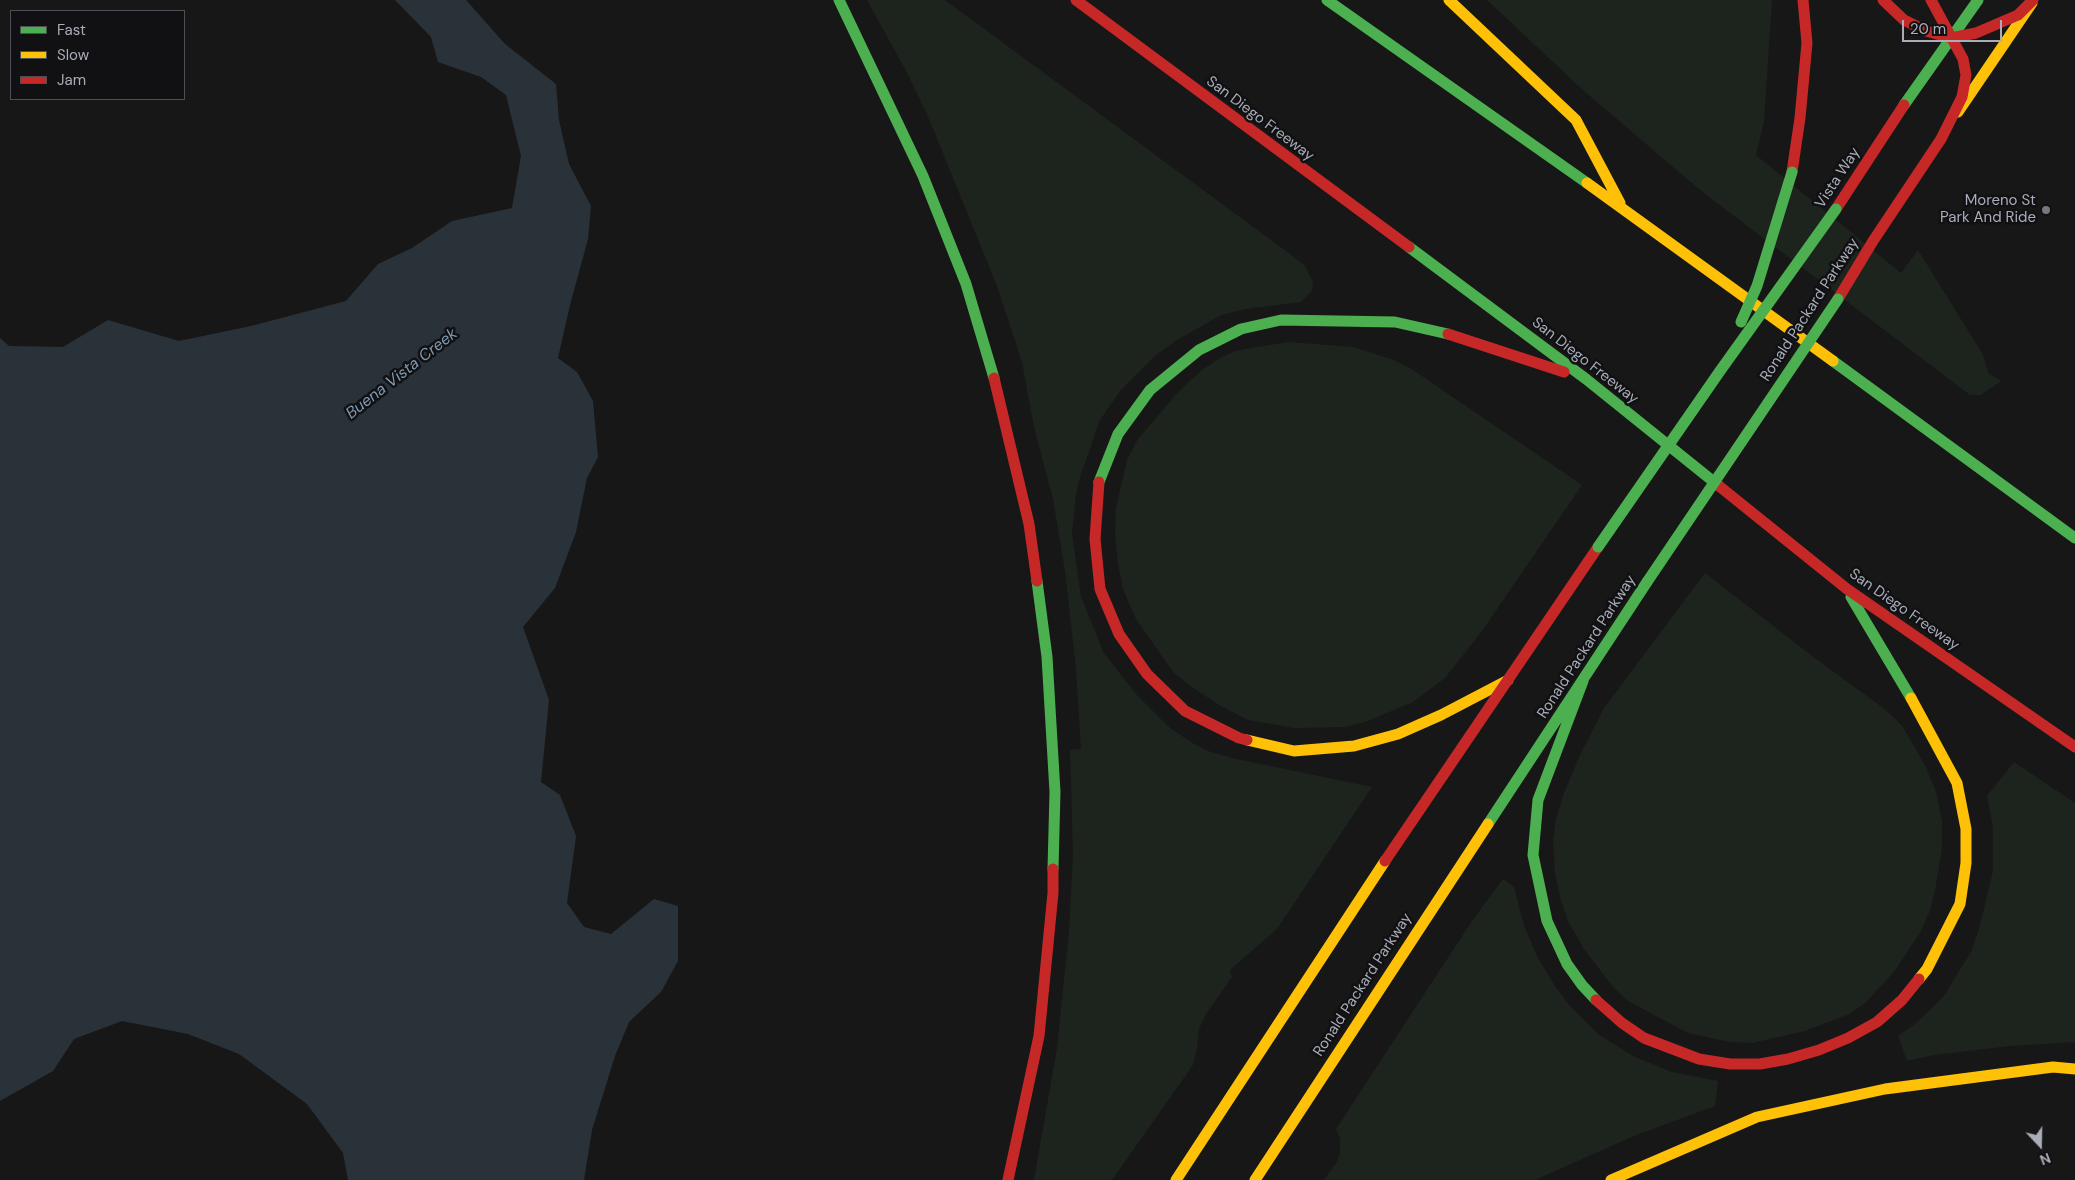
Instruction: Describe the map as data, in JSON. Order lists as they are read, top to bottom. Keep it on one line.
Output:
{"streets":{"main road":["San Diego Freeway","Vista Way","Ronald Packard Parkway"]},"water":["Buena Vista Creek"],"places":["Moreno St Park And Ride"],"legend":["Fast","Slow","Jam"],"scale_bar":"20 m","north":"bottom"}
